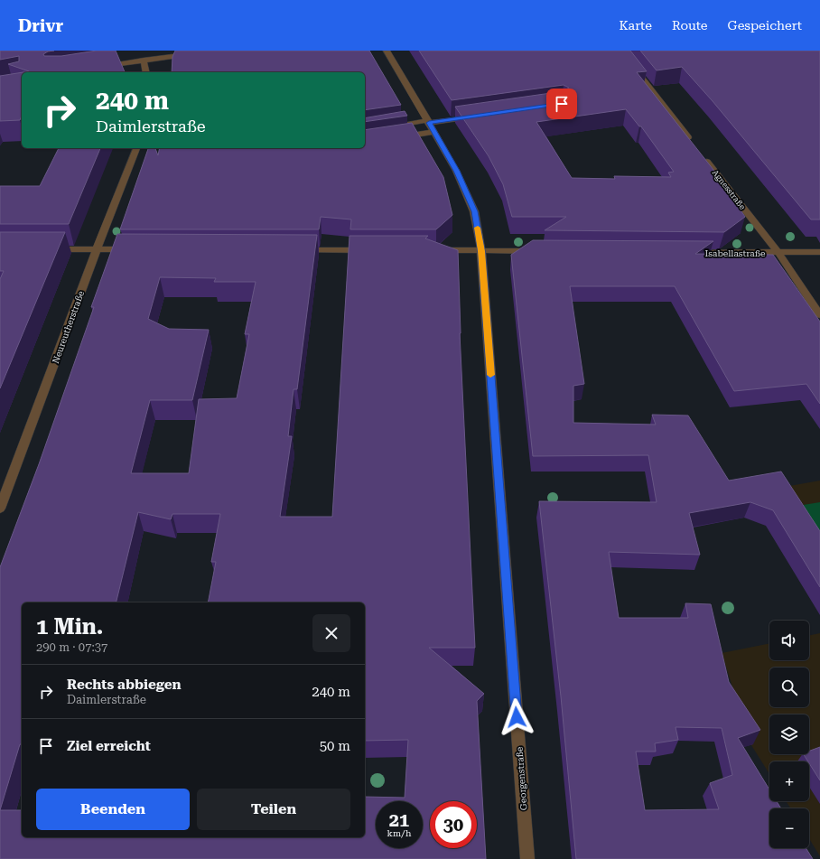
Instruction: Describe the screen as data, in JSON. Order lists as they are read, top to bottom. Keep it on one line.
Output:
{"streets":{"street":["Agnesstraße","Isabellastraße","Neureutherstraße","Georgenstraße"]},"crossings":[["Agnesstraße","Isabellastraße"]],"page":{"header":"Drivr","nav":["Karte","Route","Gespeichert"],"turn":["240 m","Daimlerstraße"],"heading":["1 Min.","290 m · 07:37"],"map_buttons":["+","−"],"list":[{"name":"Rechts abbiegen","note":"Daimlerstraße","value":"240 m"},{"name":"Ziel erreicht","value":"50 m"}],"buttons":["Beenden","Teilen"],"speed":"21 km/h","limit":"30"}}
